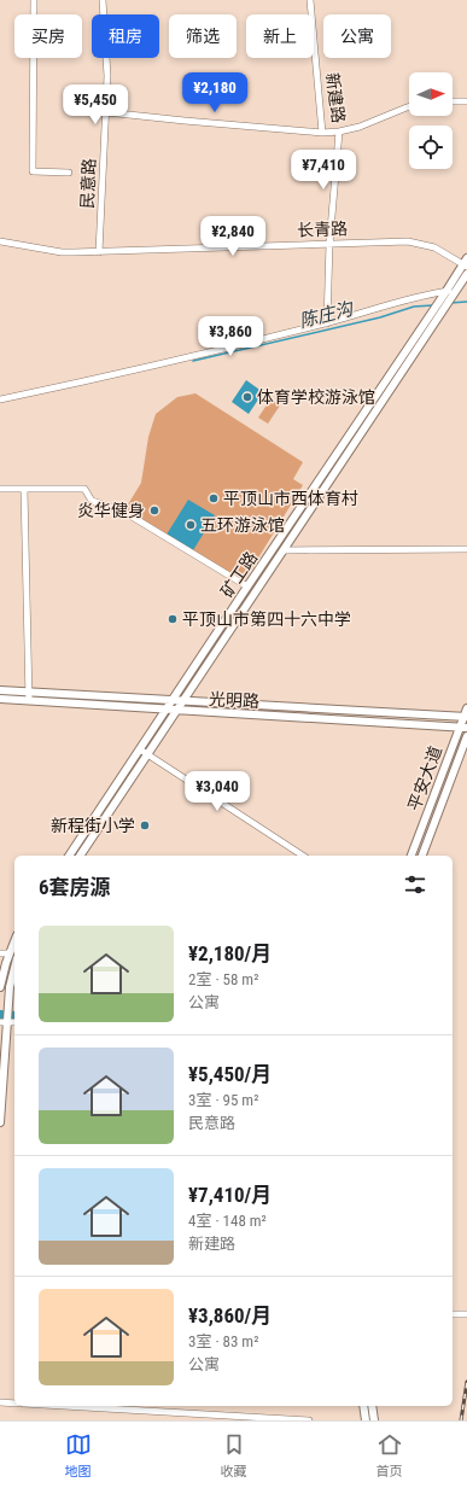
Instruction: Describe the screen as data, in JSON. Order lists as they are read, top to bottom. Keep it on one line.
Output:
{"streets":{"main road":["矿工路","光明路","平安大道"],"street":["新建路","民意路","长青路"]},"crossings":[["新建路","长青路"],["民意路","长青路"],["长青路","矿工路"],["矿工路","光明路"],["光明路","平安大道"]],"water":["陈庄沟"],"places":["体育学校游泳馆","平顶山市西体育村","炎华健身","五环游泳馆","平顶山市第四十六中学","新程街小学"],"north":"right","page":{"chip":["买房","租房","筛选","新上","公寓"],"price":["¥2,180","¥5,450","¥7,410","¥2,840","¥3,860","¥3,040"],"heading":"6套房源","list":[{"name":"¥2,180/月","note":"2室 · 58 m² · 公寓"},{"name":"¥5,450/月","note":"3室 · 95 m² · 民意路"},{"name":"¥7,410/月","note":"4室 · 148 m² · 新建路"},{"name":"¥3,860/月","note":"3室 · 83 m² · 公寓"}],"tabs":["地图","收藏","首页"]}}
